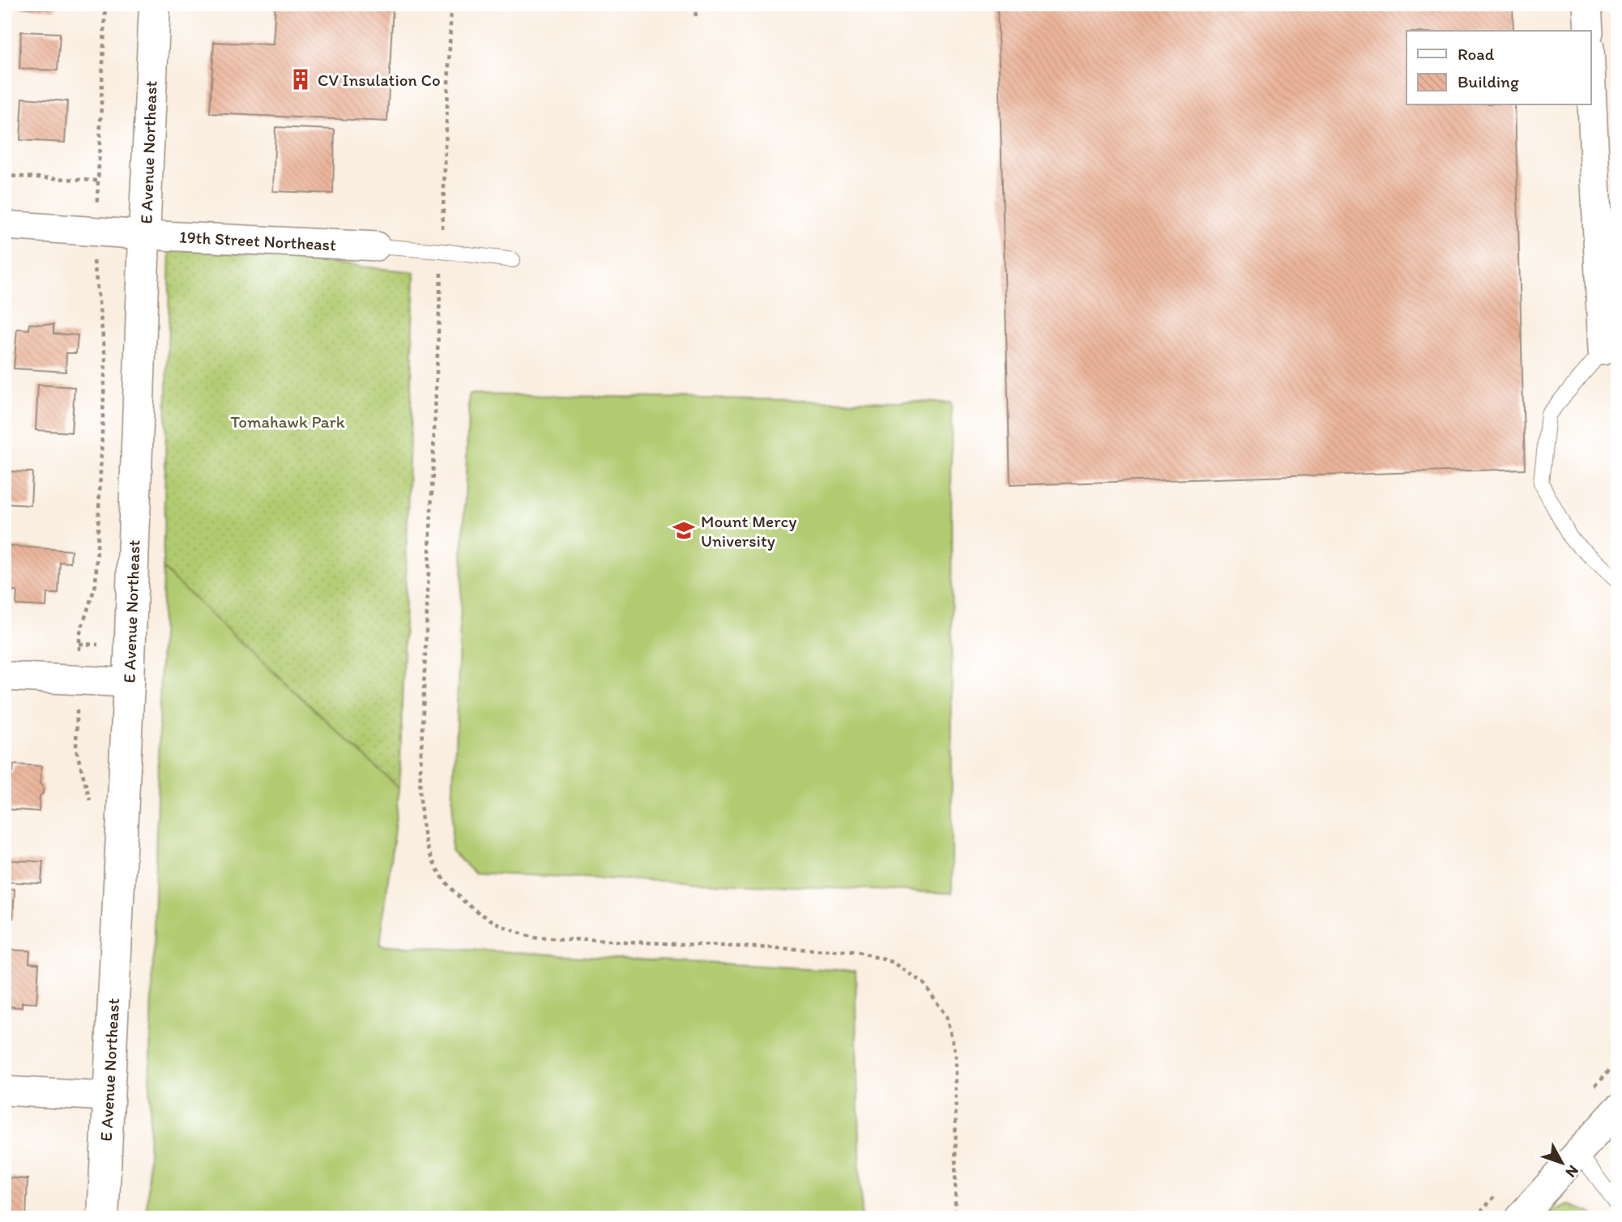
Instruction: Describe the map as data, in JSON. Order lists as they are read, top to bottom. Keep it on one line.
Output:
{"streets":{"street":["E Avenue Northeast","19th Street Northeast"]},"crossings":[["E Avenue Northeast","19th Street Northeast"]],"parks":["Tomahawk Park"],"places":{"building":["CV Insulation Co"],"school or university":["Mount Mercy University"]},"legend":["Road","Building"],"north":"bottom right"}
